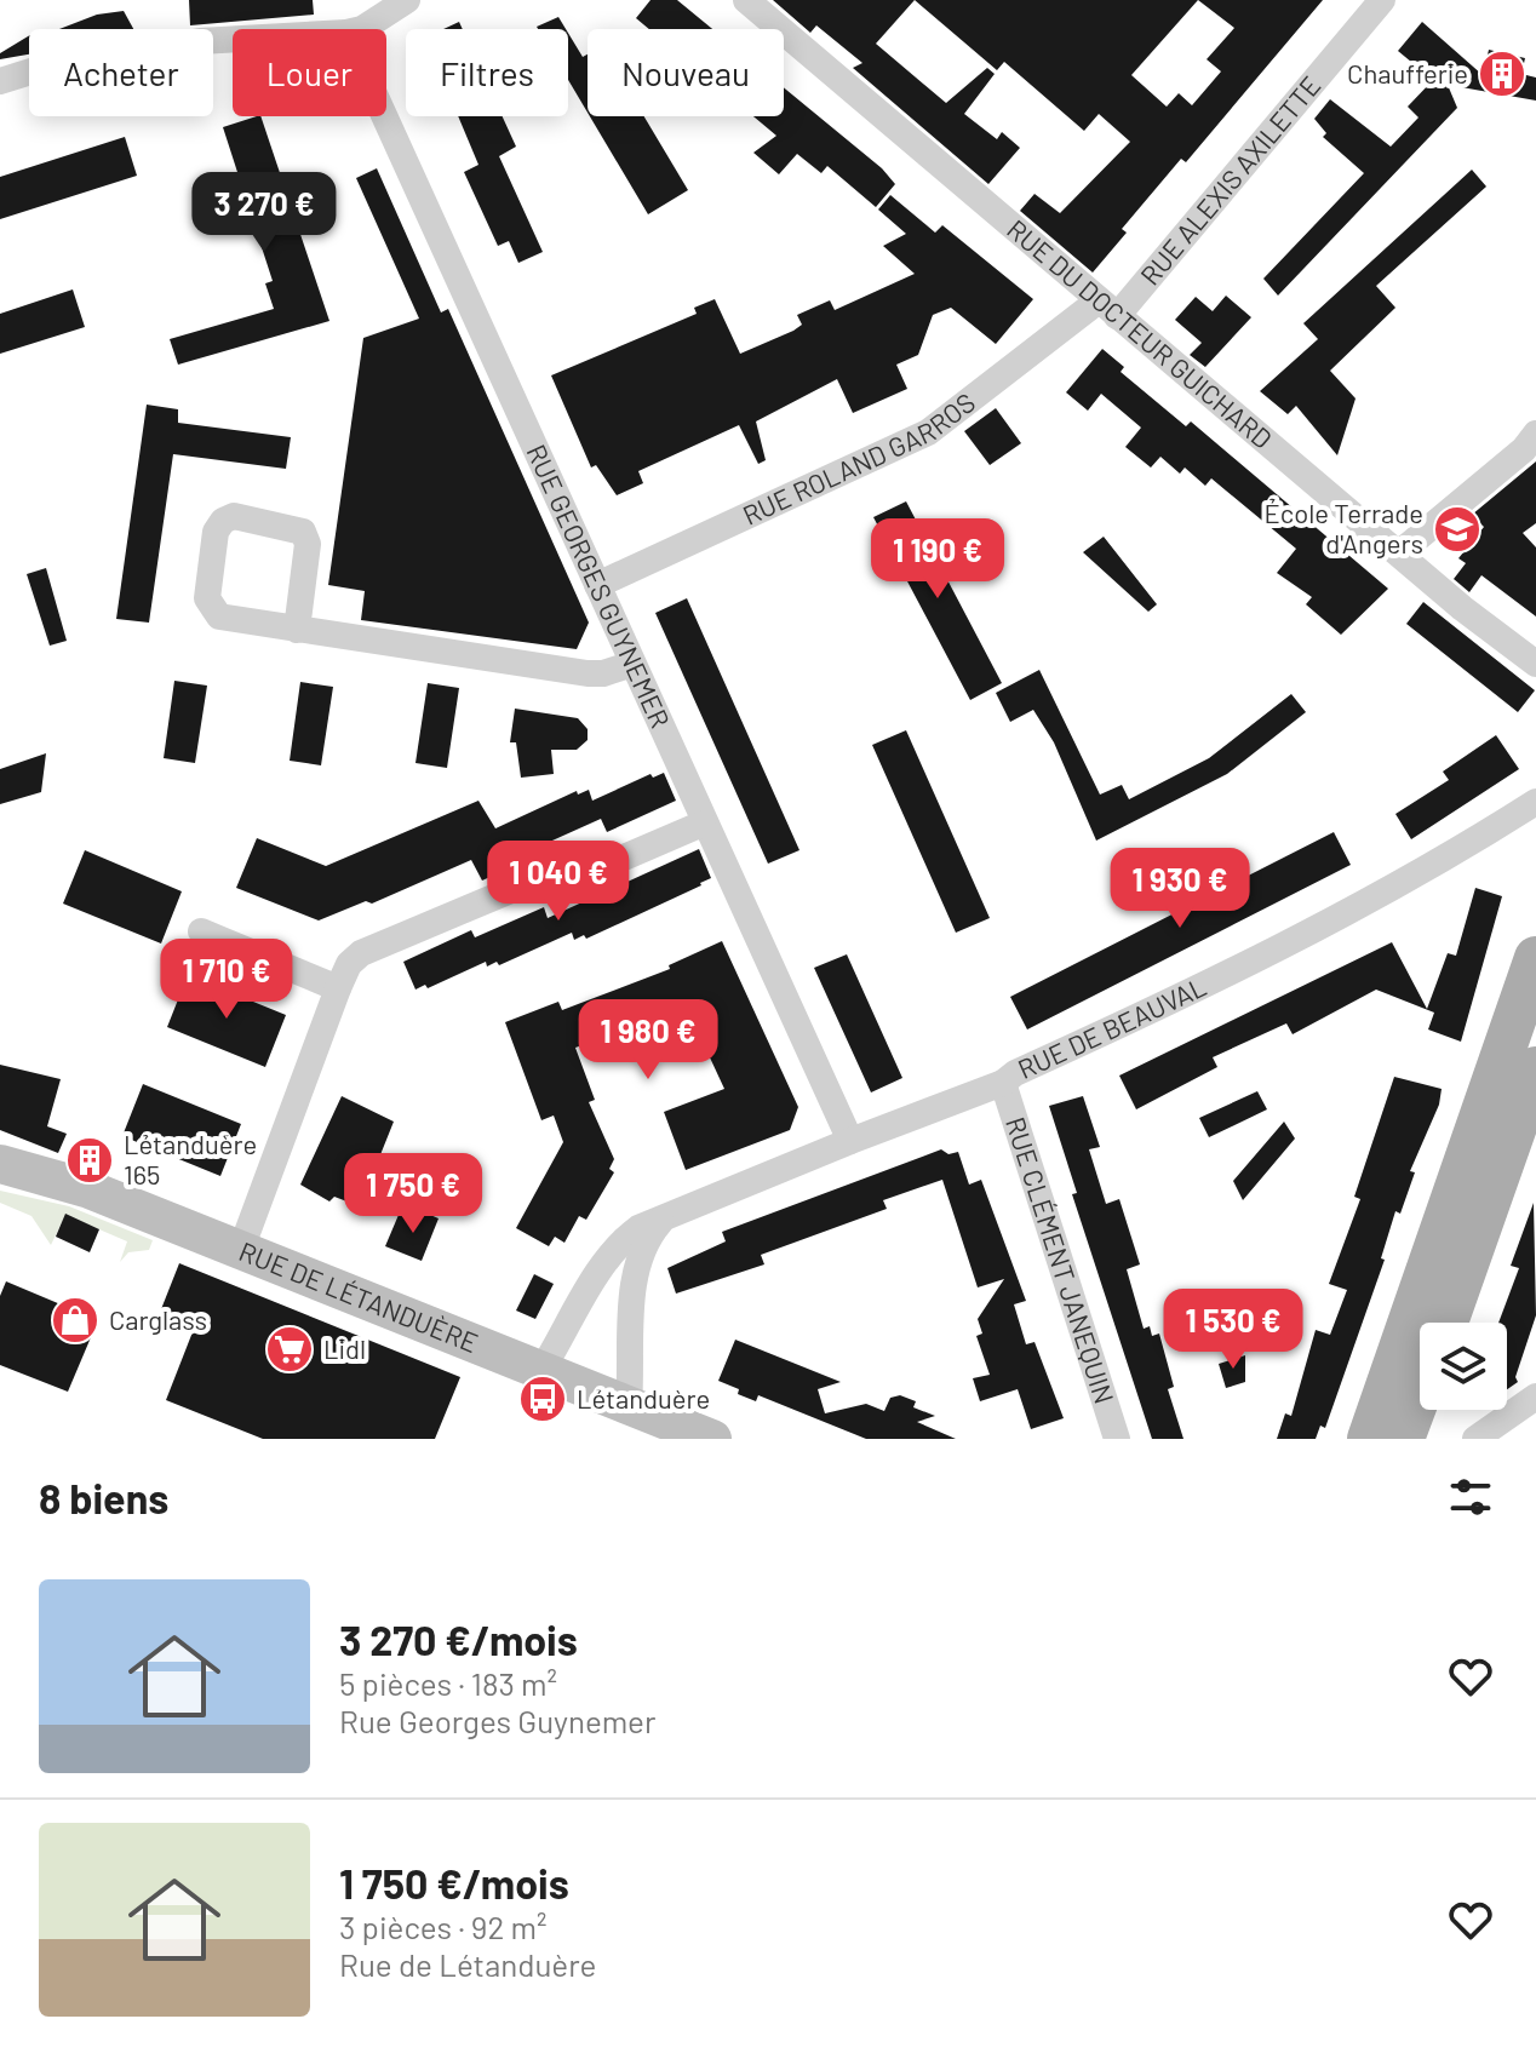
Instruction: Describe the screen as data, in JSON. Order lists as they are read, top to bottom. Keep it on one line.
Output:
{"streets":{"street":["RUE ALEXIS AXILETTE","RUE DU DOCTEUR GUICHARD","RUE ROLAND GARROS","RUE GEORGES GUYNEMER","RUE DE BEAUVAL","RUE CLÉMENT JANEQUIN","RUE DE LÉTANDUÈRE"]},"crossings":[["RUE ALEXIS AXILETTE","RUE DU DOCTEUR GUICHARD"],["RUE ALEXIS AXILETTE","RUE ROLAND GARROS"],["RUE DU DOCTEUR GUICHARD","RUE ROLAND GARROS"],["RUE ROLAND GARROS","RUE GEORGES GUYNEMER"],["RUE GEORGES GUYNEMER","RUE DE BEAUVAL"],["RUE DE BEAUVAL","RUE CLÉMENT JANEQUIN"],["RUE DE BEAUVAL","RUE DE LÉTANDUÈRE"]],"places":{"building":["Chaufferie","Létanduère 165"],"school or university":["École Terrade d'Angers"],"shop":["Carglass"],"supermarket":["Lidl"],"bus stop":["Létanduère"]},"page":{"chip":["Acheter","Louer","Filtres","Nouveau"],"price":["3 270 €","1 190 €","1 040 €","1 930 €","1 710 €","1 980 €","1 750 €","1 530 €"],"heading":"8 biens","list":[{"name":"3 270 €/mois","note":"5 pièces · 183 m² · Rue Georges Guynemer"},{"name":"1 750 €/mois","note":"3 pièces · 92 m² · Rue de Létanduère"}]}}
